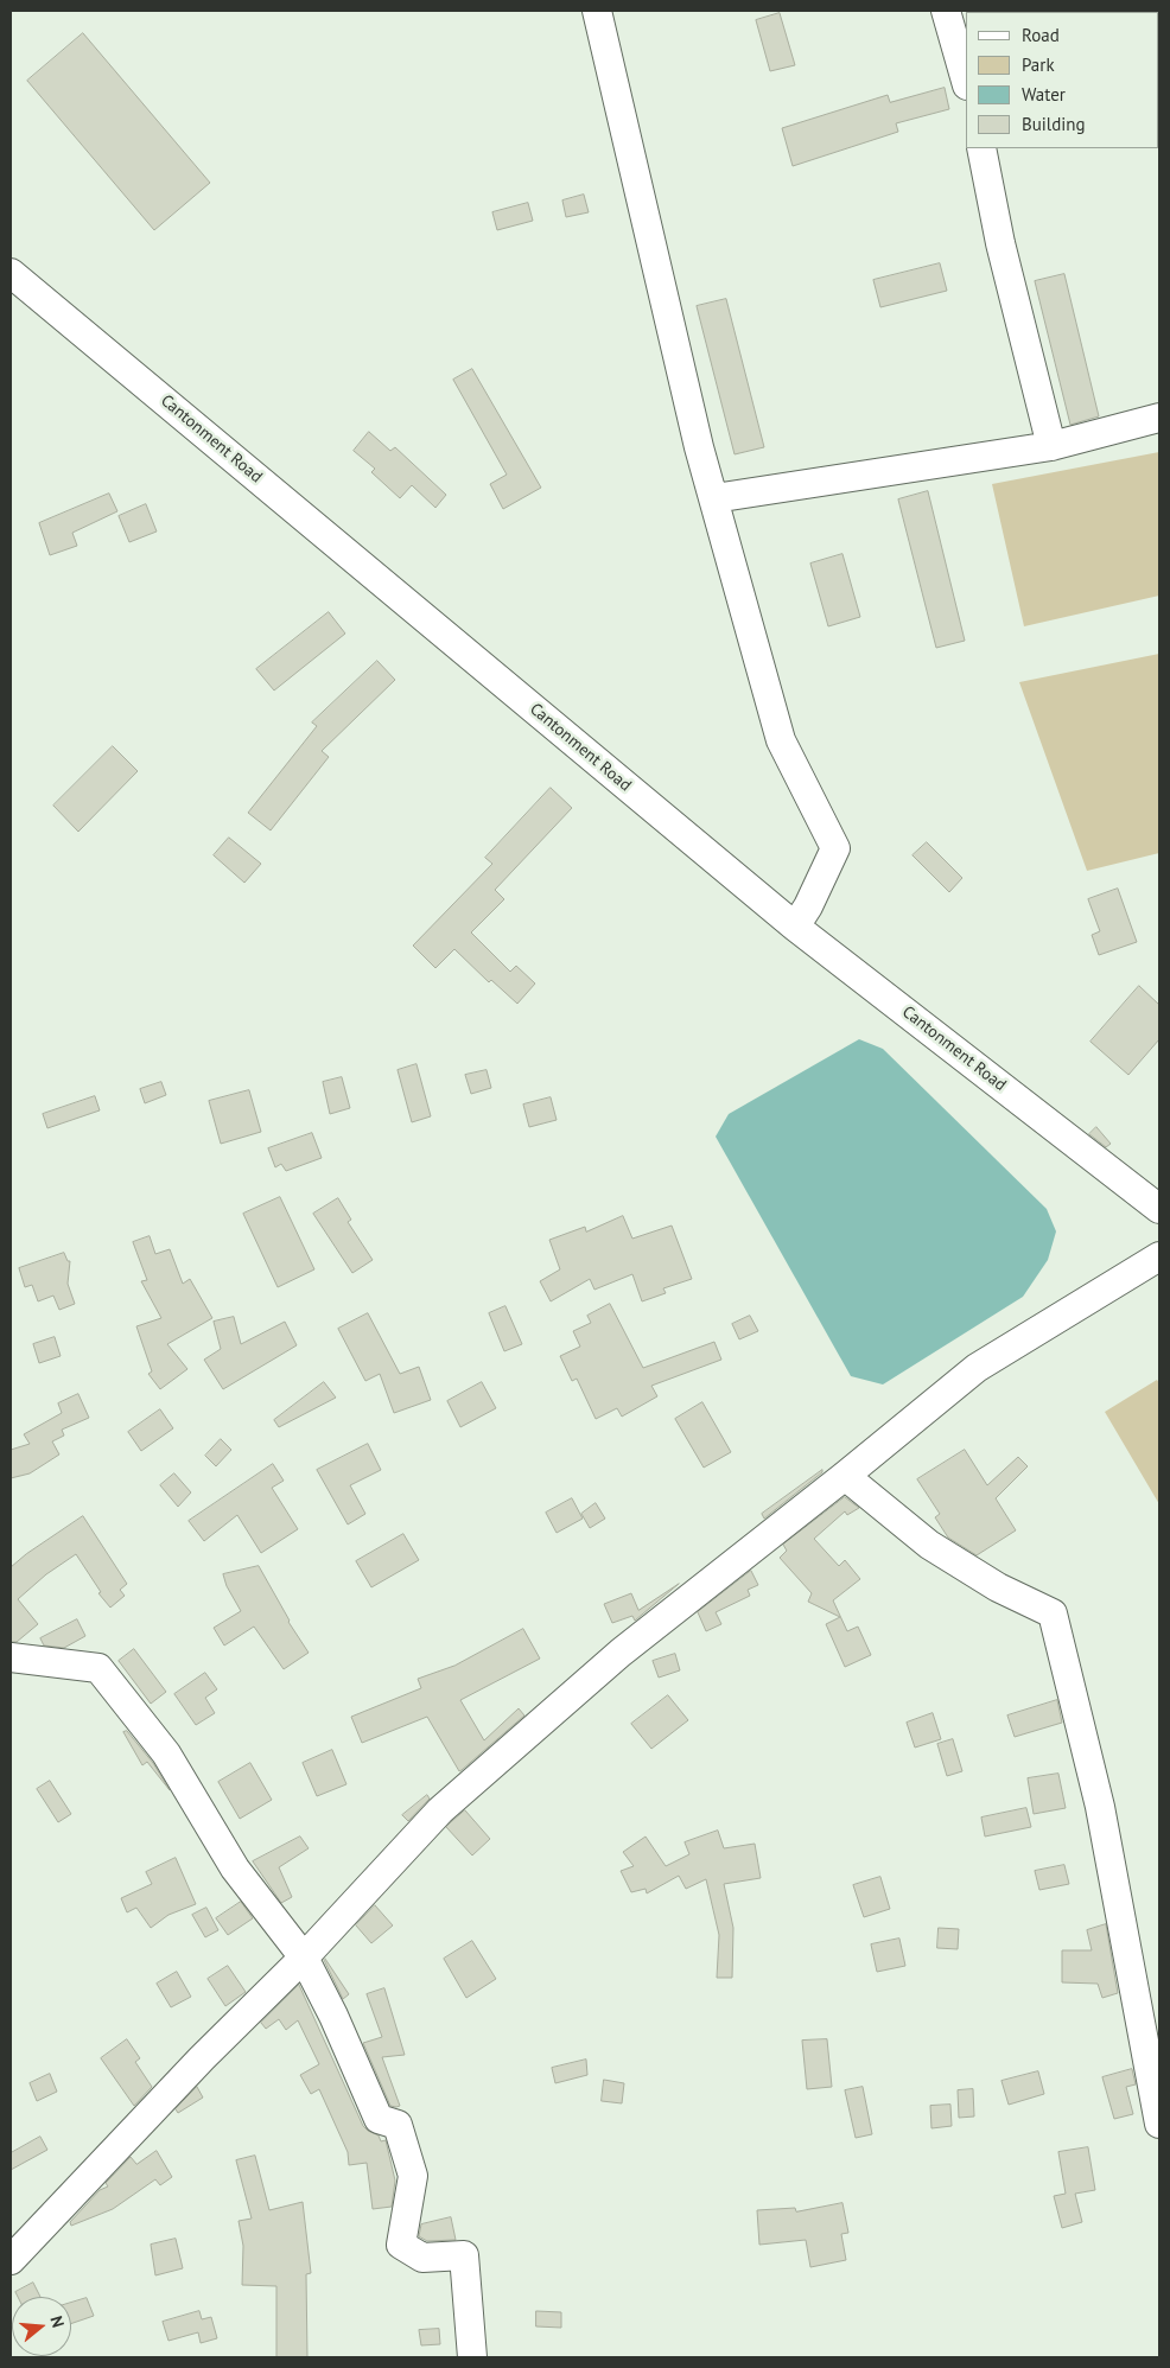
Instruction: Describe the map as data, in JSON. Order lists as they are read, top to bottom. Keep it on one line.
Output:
{"streets":{"street":["Cantonment Road"]},"legend":["Road","Park","Water","Building"],"north":"right"}
